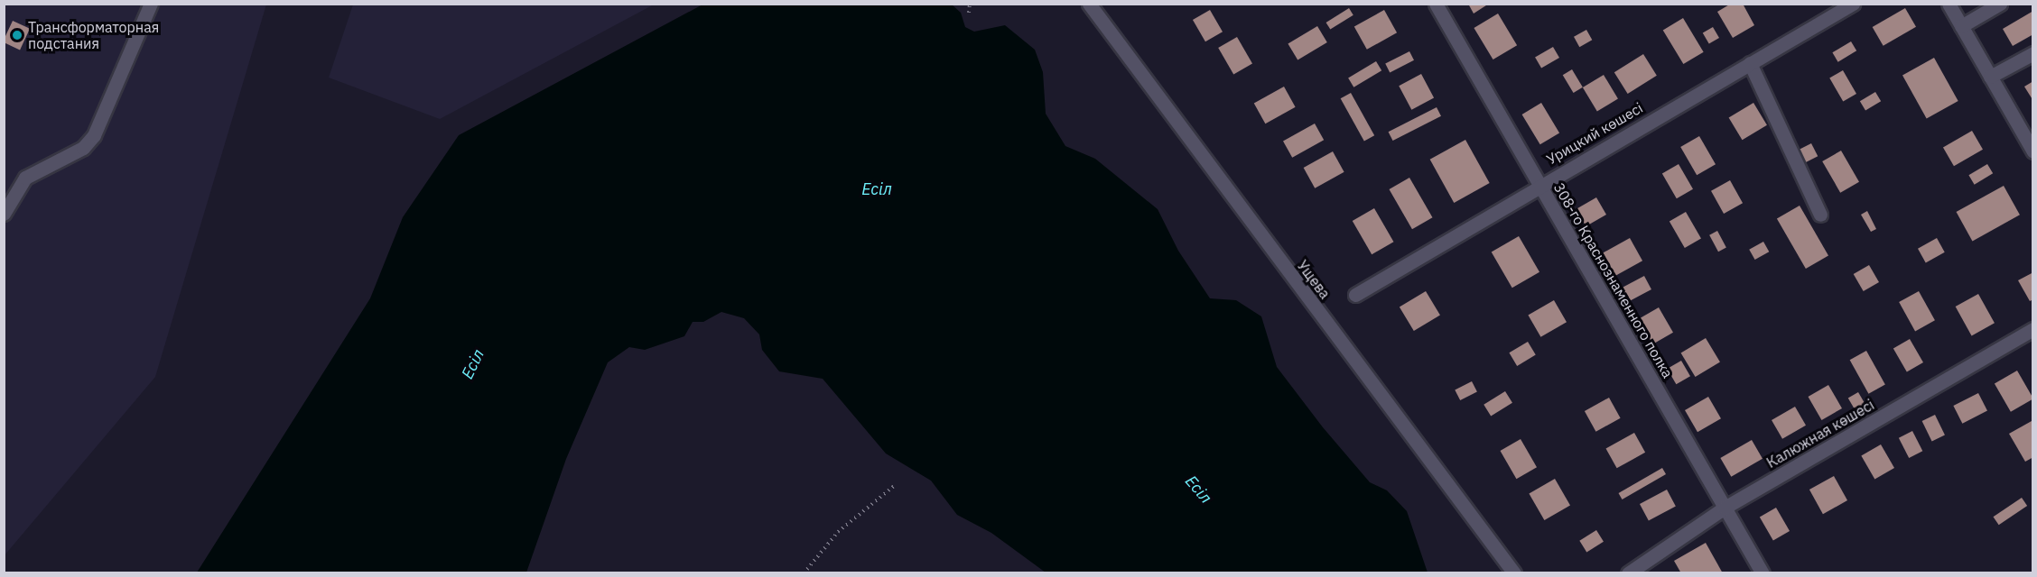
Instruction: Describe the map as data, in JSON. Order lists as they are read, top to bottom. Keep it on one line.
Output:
{"streets":{"street":["Урицкий көшесі","Ущева","308-го Краснознаменного полка","Калюжная көшесі"]},"crossings":[["Урицкий көшесі","308-го Краснознаменного полка"],["308-го Краснознаменного полка","Калюжная көшесі"]],"water":["Есіл"],"places":["Трансформаторная подстания"]}
